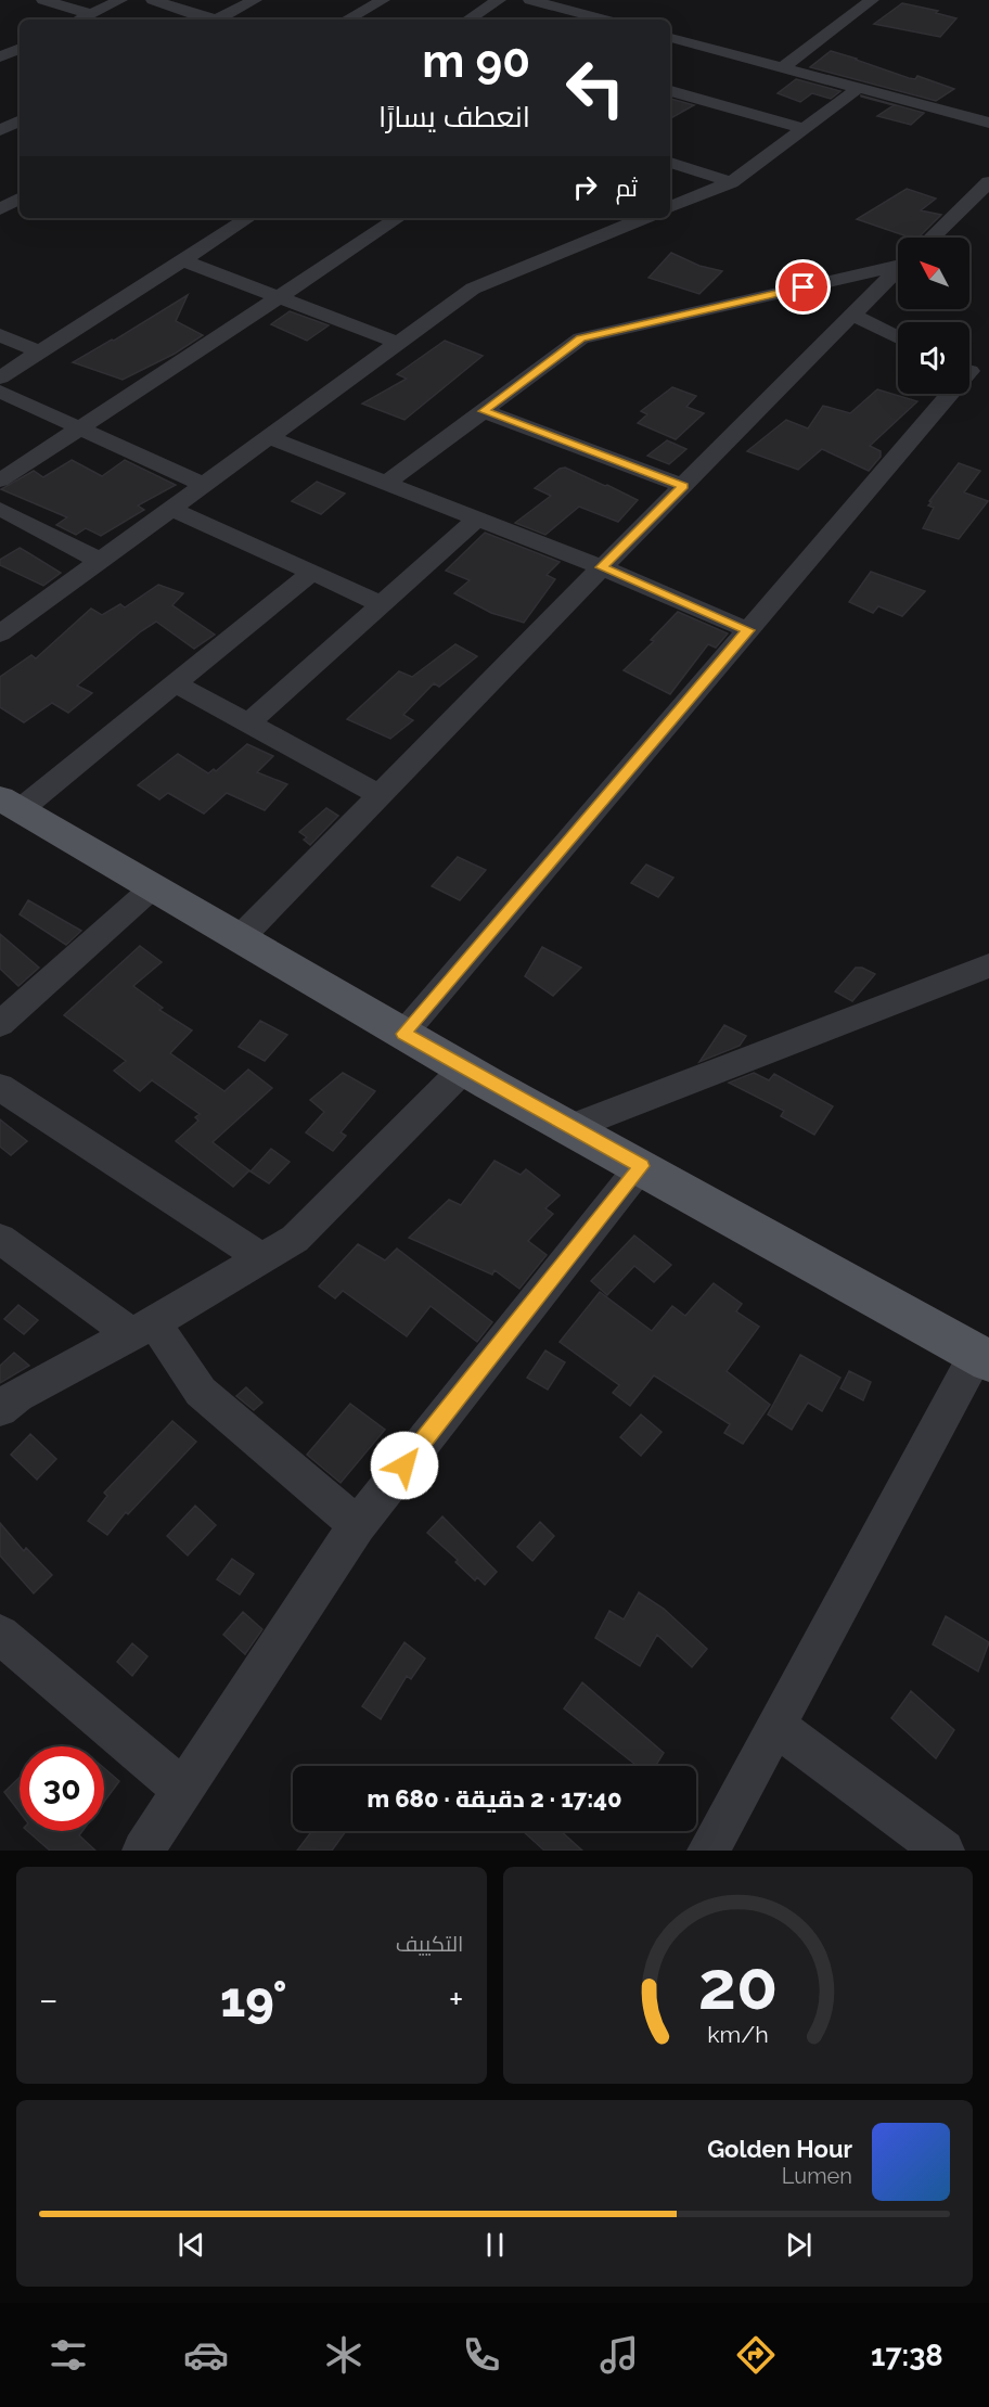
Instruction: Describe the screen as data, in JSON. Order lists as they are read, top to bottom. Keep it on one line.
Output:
{"north":"top left","page":{"turn":["90 m","انعطف يسارًا"],"then":"ثم","limit":"30","trip":"17:40 · 2 دقيقة · 680 m","tile":"التكييف","heat":["−","19°","+"],"song":["Golden Hour","Lumen"],"tabs":"17:38","gauge":["20","km/h"]}}
